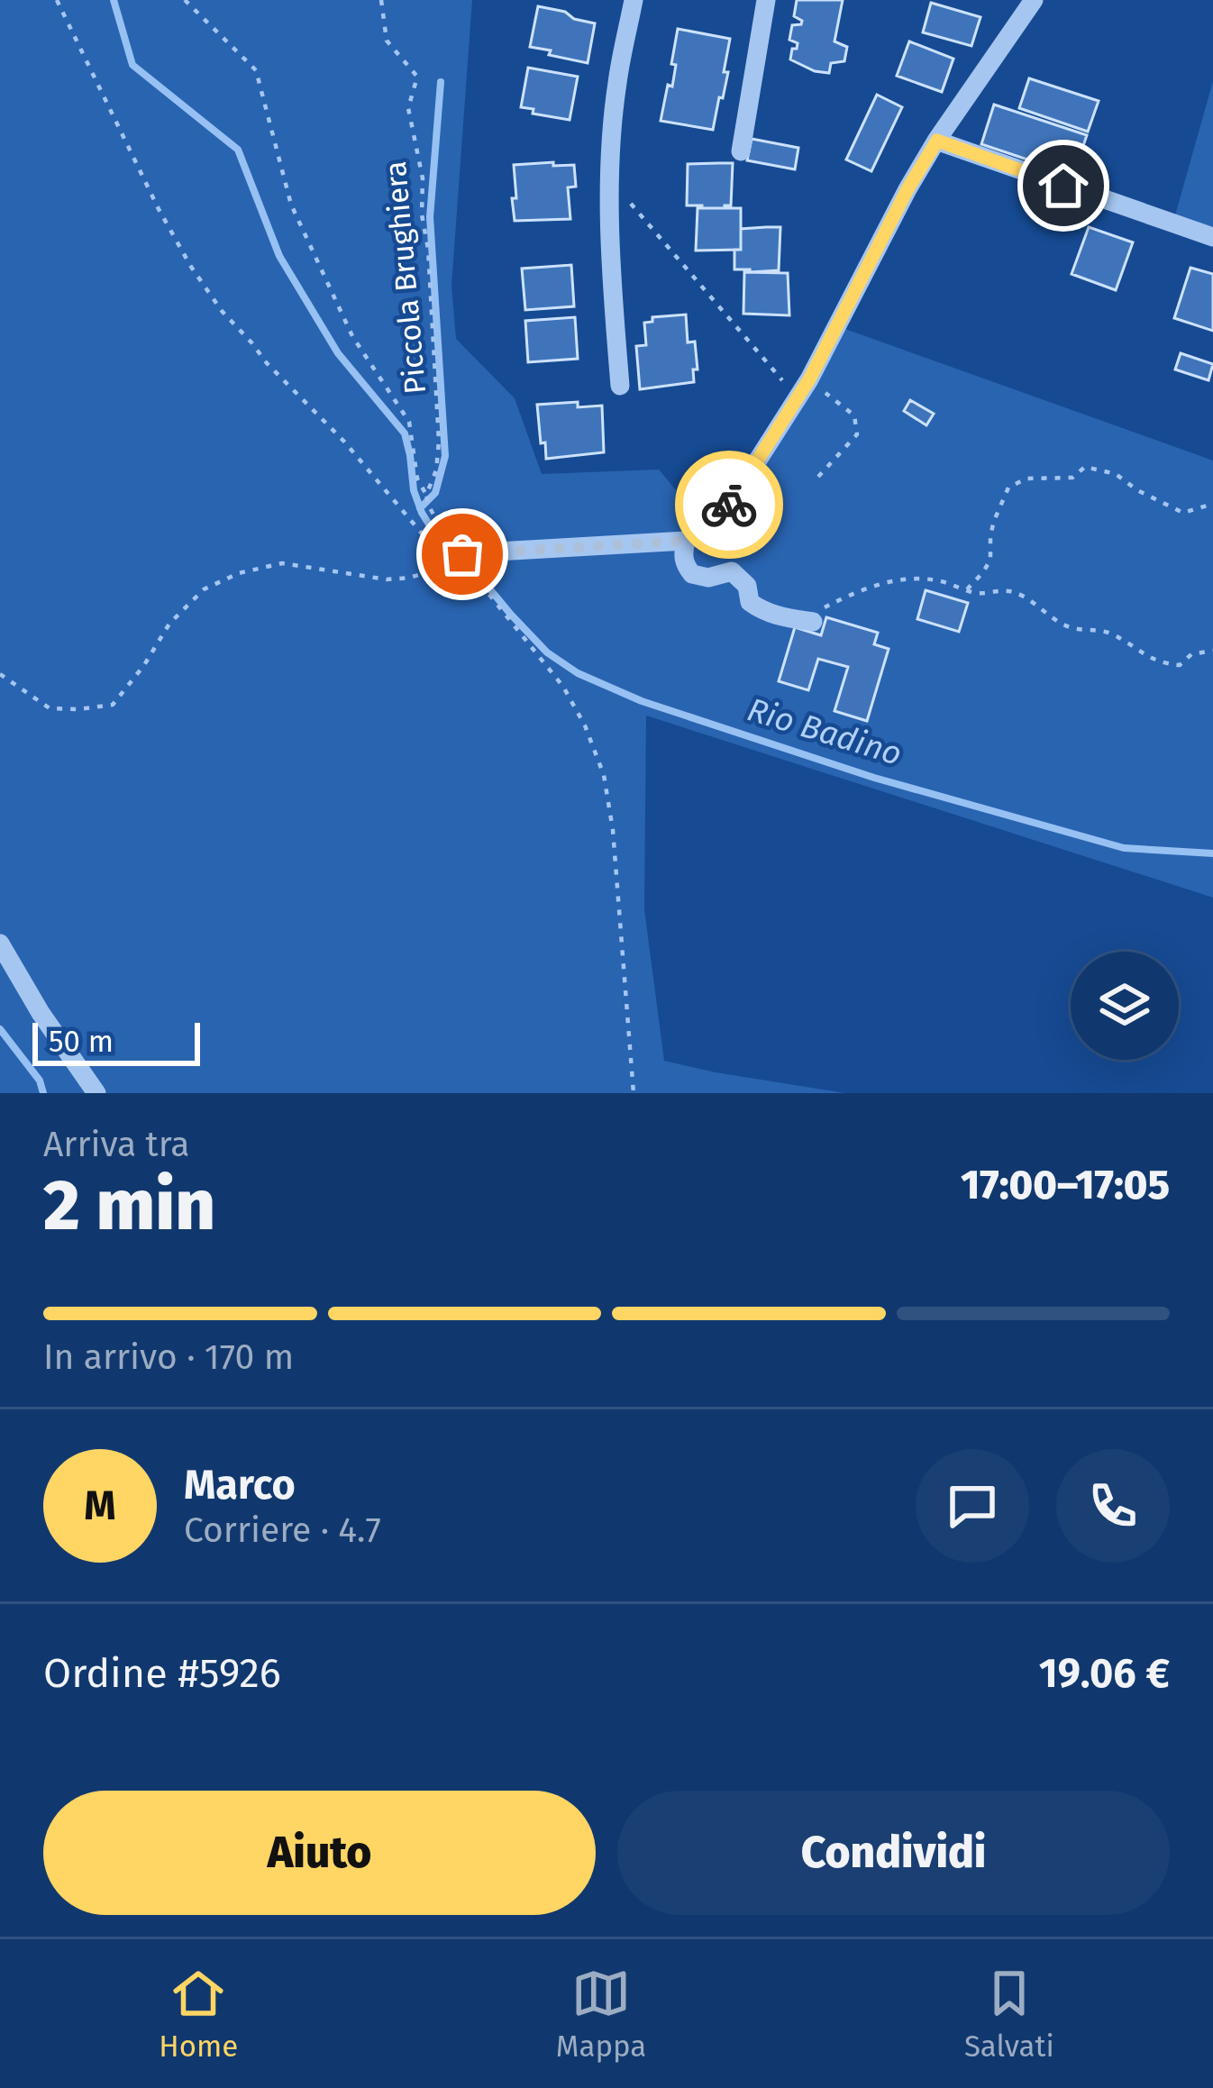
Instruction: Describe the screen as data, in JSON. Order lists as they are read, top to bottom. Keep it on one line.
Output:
{"streets":{"path":["Piccola Brughiera"]},"water":["Rio Badino"],"scale_bar":"50 m","page":{"scale":"50 m","heading":["2 min","Arriva tra","17:00–17:05"],"panel":["Marco","Corriere · 4.7","Ordine #5926","19.06 €"],"bar":"In arrivo · 170 m","round":"M","buttons":["Aiuto","Condividi"],"tabs":["Home","Mappa","Salvati"]}}
